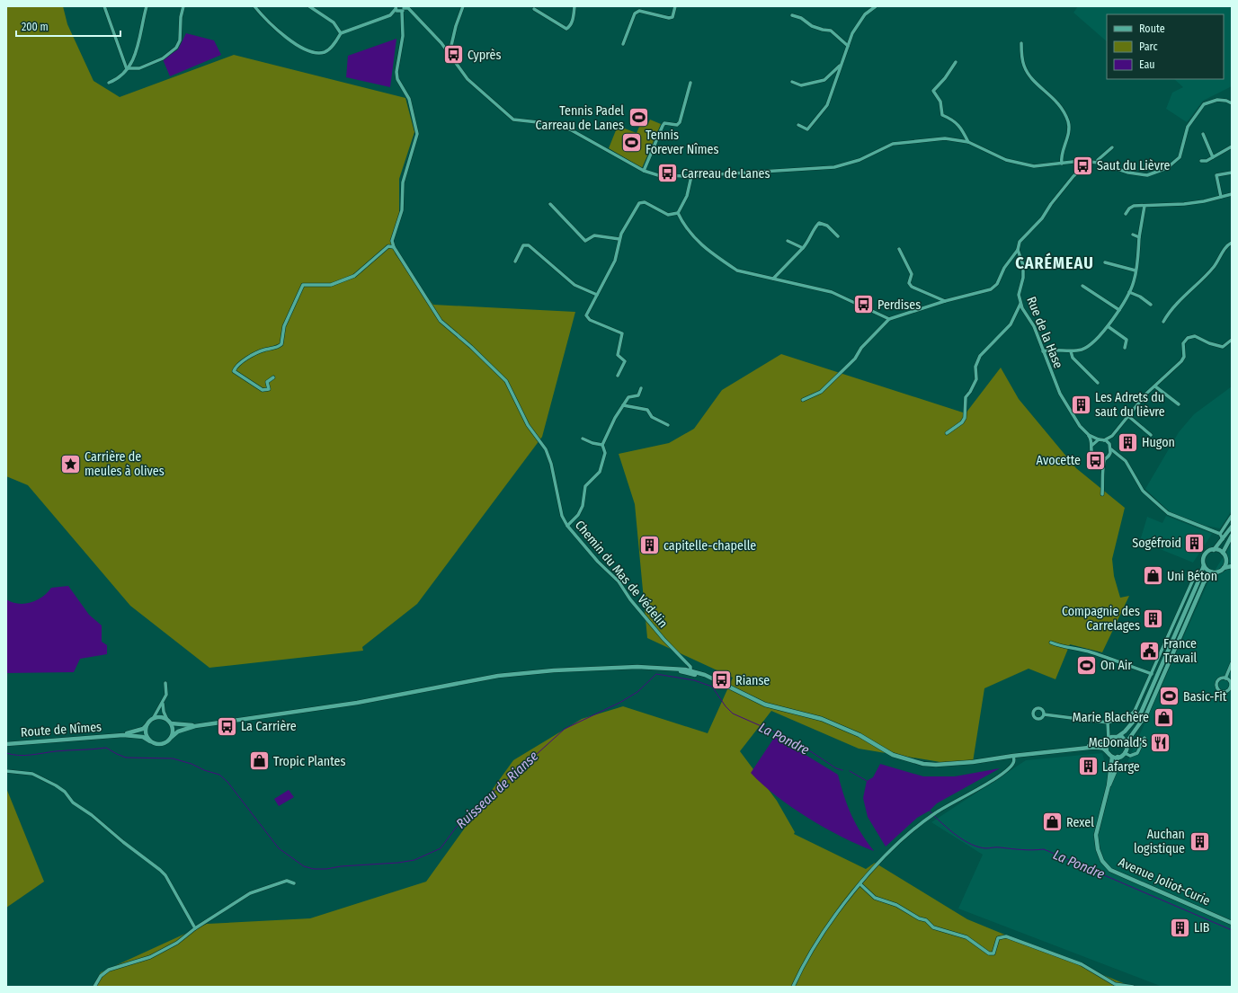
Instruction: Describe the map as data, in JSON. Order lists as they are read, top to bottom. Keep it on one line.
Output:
{"streets":{"main road":["Route de Nîmes","Avenue Joliot-Curie"],"street":["Rue de la Hase","Chemin du Mas de Védelin"]},"districts":["CARÉMEAU"],"water":["La Pondre","Ruisseau de Rianse"],"places":{"bus stop":["Cyprès","Saut du Lièvre","Carreau de Lanes","Perdises","Avocette","Rianse","La Carrière"],"sports":["Tennis Padel Carreau de Lanes","Tennis Forever Nîmes","On Air","Basic-Fit"],"building":["Les Adrets du saut du lièvre","Hugon","Sogéfroid","capitelle-chapelle","Compagnie des Carrelages","Lafarge","Auchan logistique","LIB"],"place":["Carrière de meules à olives"],"shop":["Uni Béton","Marie Blachère","Tropic Plantes","Rexel"],"public building":["France Travail"],"restaurant":["McDonald's"]},"legend":["Route","Parc","Eau"],"scale_bar":"200 m"}
